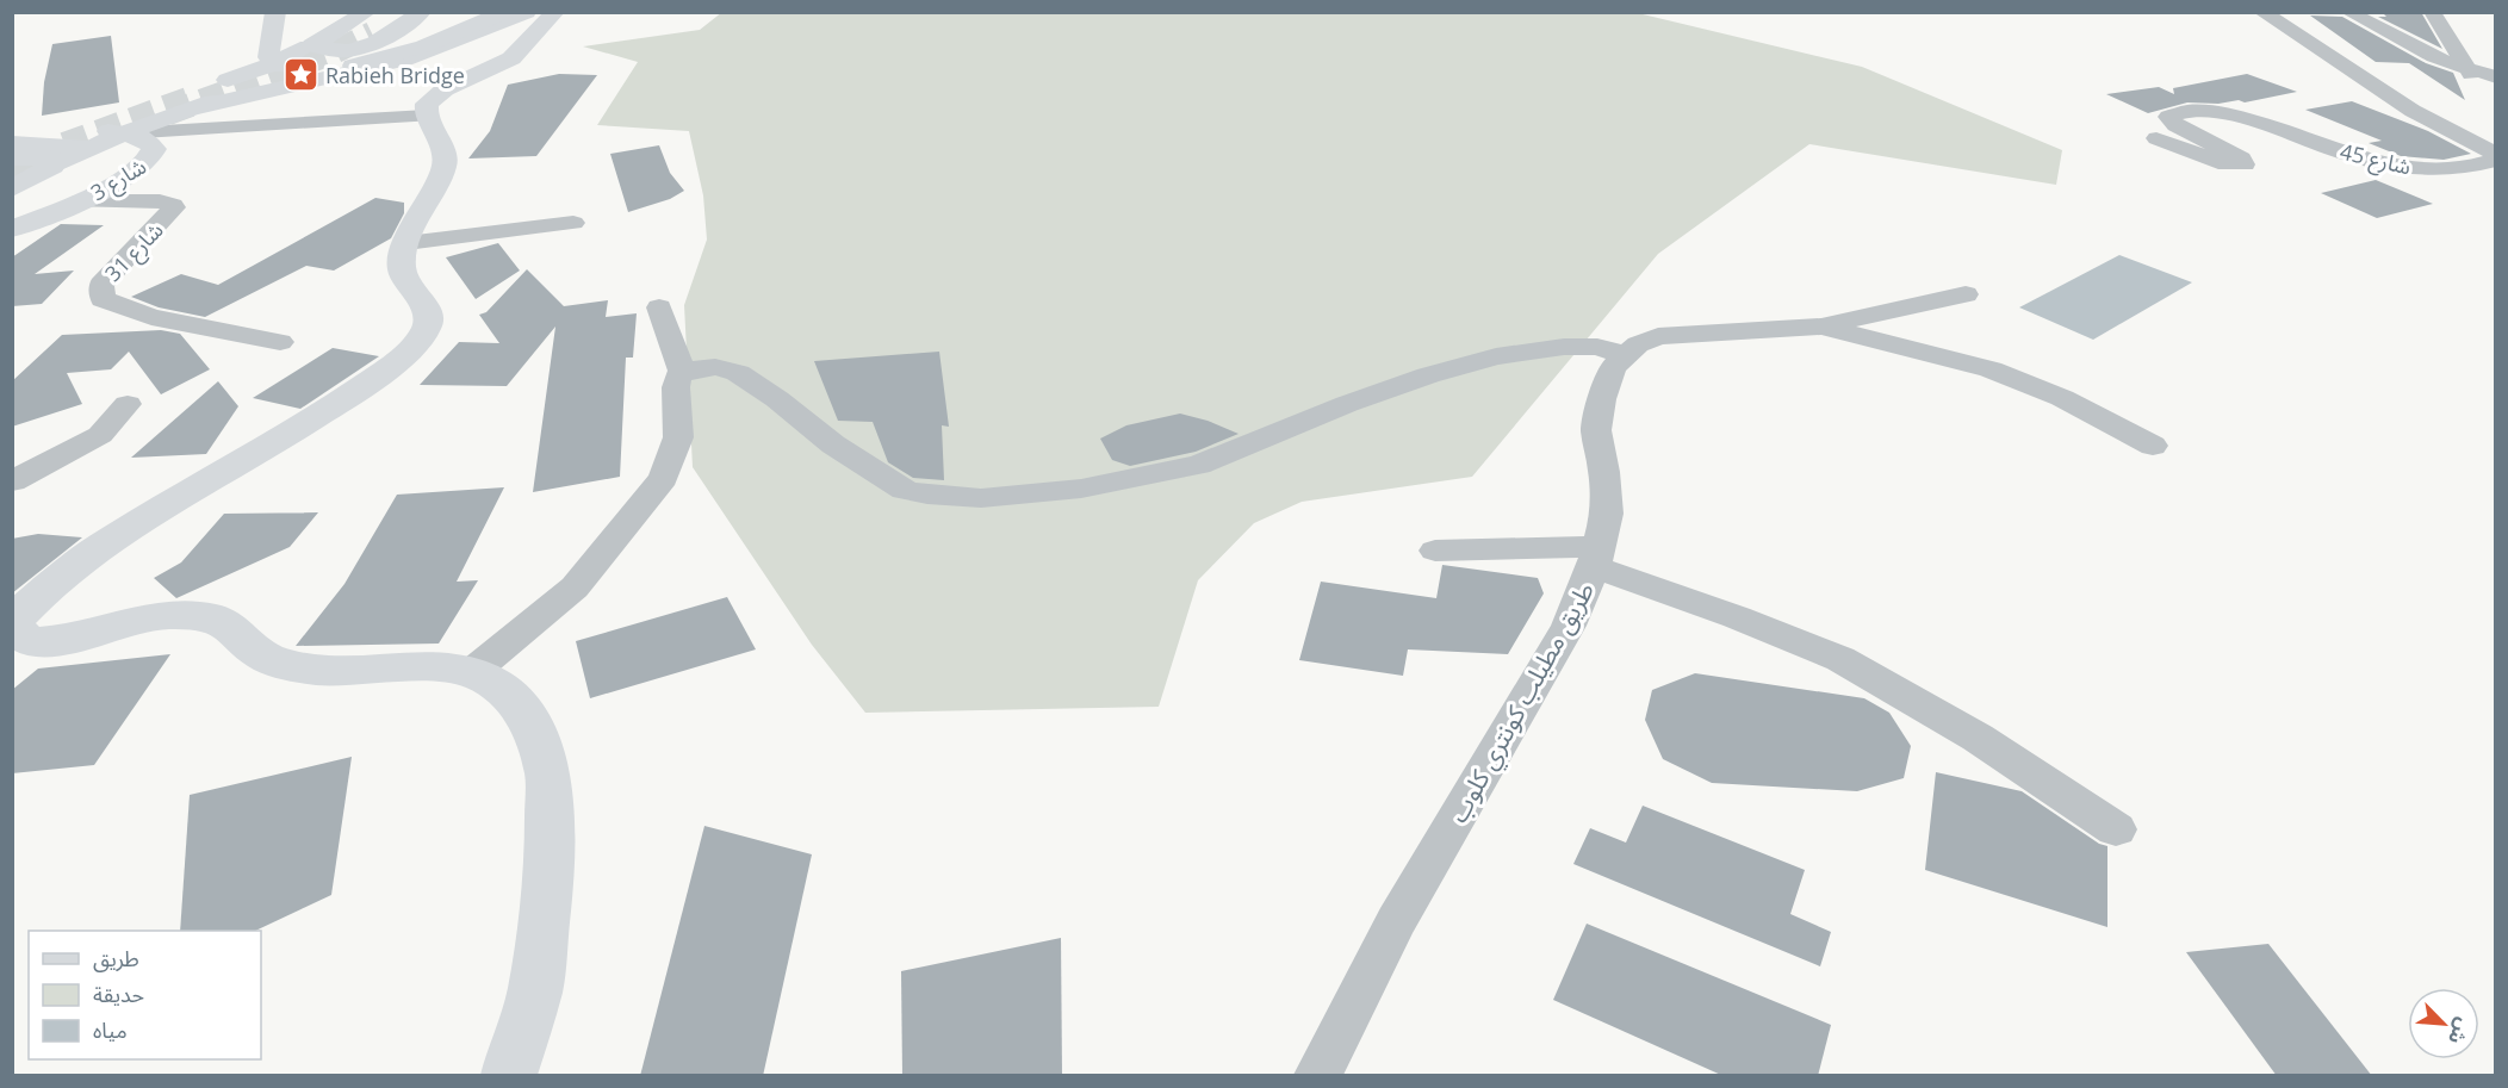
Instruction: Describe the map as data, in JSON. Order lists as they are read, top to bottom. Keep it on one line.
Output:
{"streets":{"main road":["شارع 3"],"street":["شارع 45","شارع 31","طريق مطيلب كونتري كلوب"]},"crossings":[["شارع 3","شارع 31"]],"places":{"place":["Rabieh Bridge"]},"legend":["طريق","حديقة","مياه"],"north":"bottom right"}
